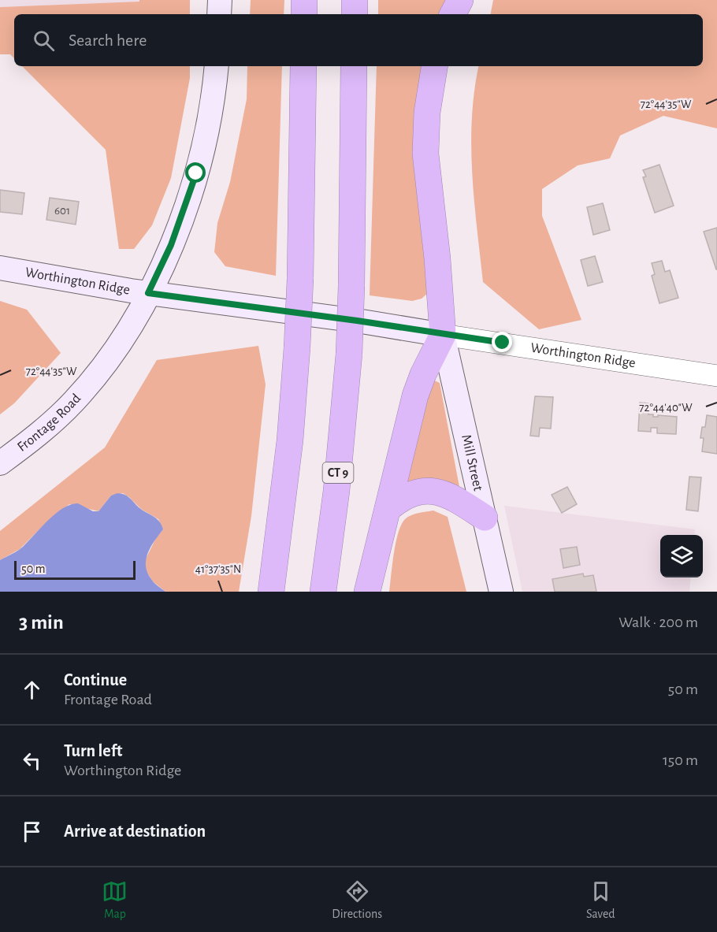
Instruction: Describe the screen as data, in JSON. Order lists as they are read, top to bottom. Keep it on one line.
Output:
{"streets":{"highway":["CT 9"],"main road":["Worthington Ridge","Frontage Road","Mill Street"]},"crossings":[["Worthington Ridge","Frontage Road"],["Worthington Ridge","Mill Street"]],"house_numbers":["601"],"scale_bar":"50 m","page":{"search":"Search here","scale":"50 m","heading":["3 min","Walk · 200 m"],"list":[["Continue","Frontage Road","50 m"],["Turn left","Worthington Ridge","150 m"],"Arrive at destination"],"nav":["Map","Directions","Saved"]},"coordinates":["72°44'35\"W","72°44'40\"W","41°37'35\"N"]}
